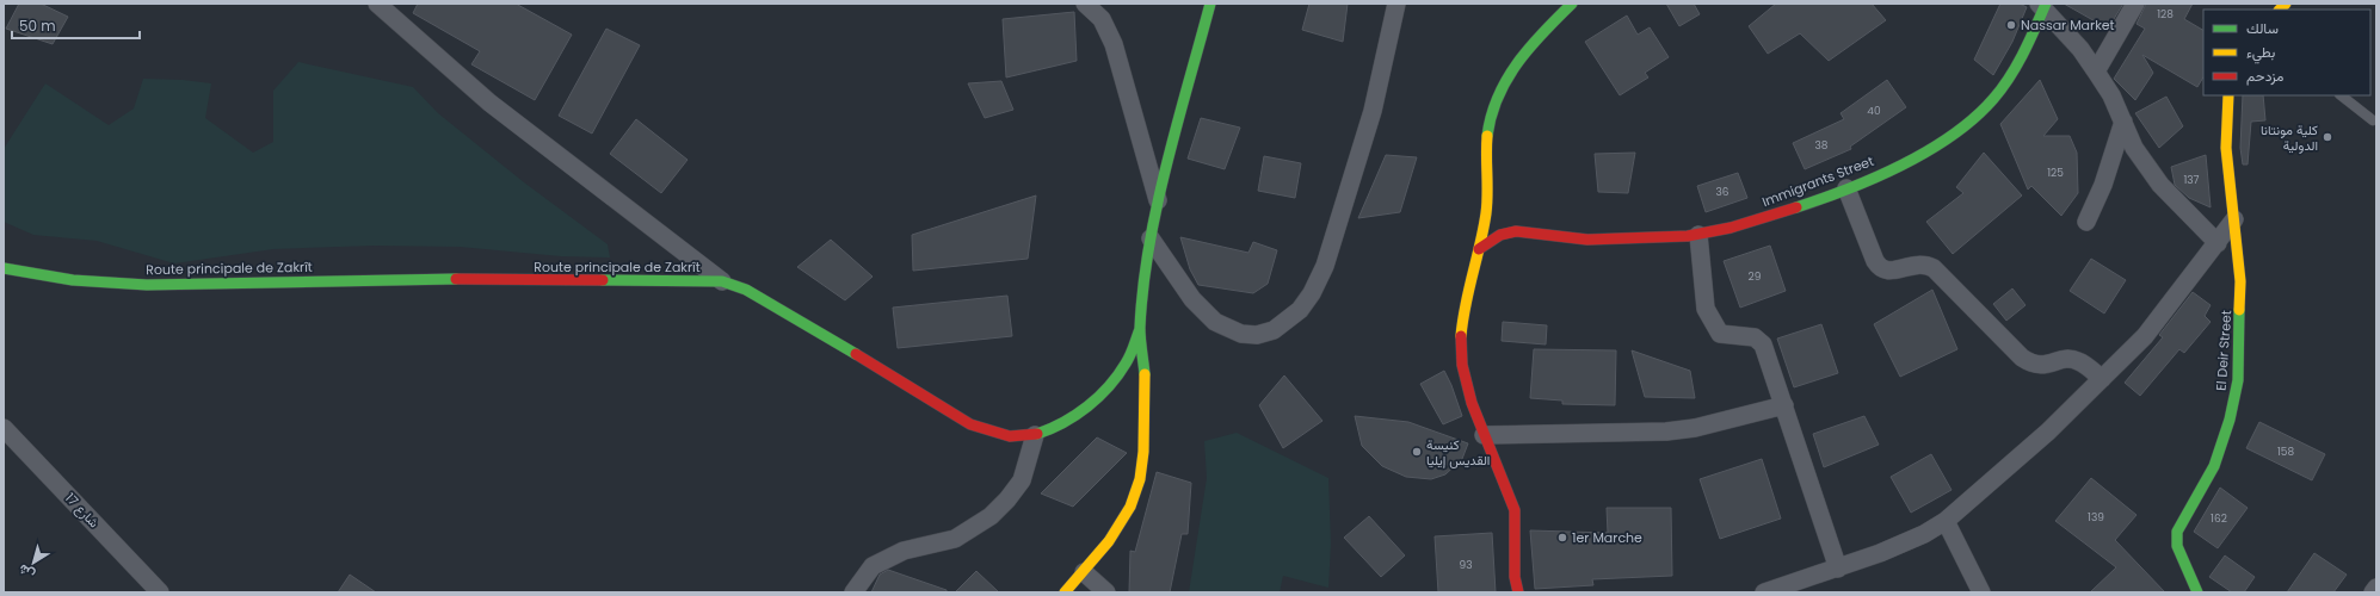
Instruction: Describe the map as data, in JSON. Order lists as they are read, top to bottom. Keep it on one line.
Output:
{"streets":{"street":["Immigrants Street","Route principale de Zakrît","El Deir Street","شارع 17"]},"places":["Nassar Market","كلية مونتانا الدولية","كنيسة القديس إيليا","1er Marche"],"house_numbers":["128","40","38","125","137","36","29","158","139","162","93"],"legend":["سالك","بطيء","مزدحم"],"scale_bar":"50 m","north":"bottom left"}
